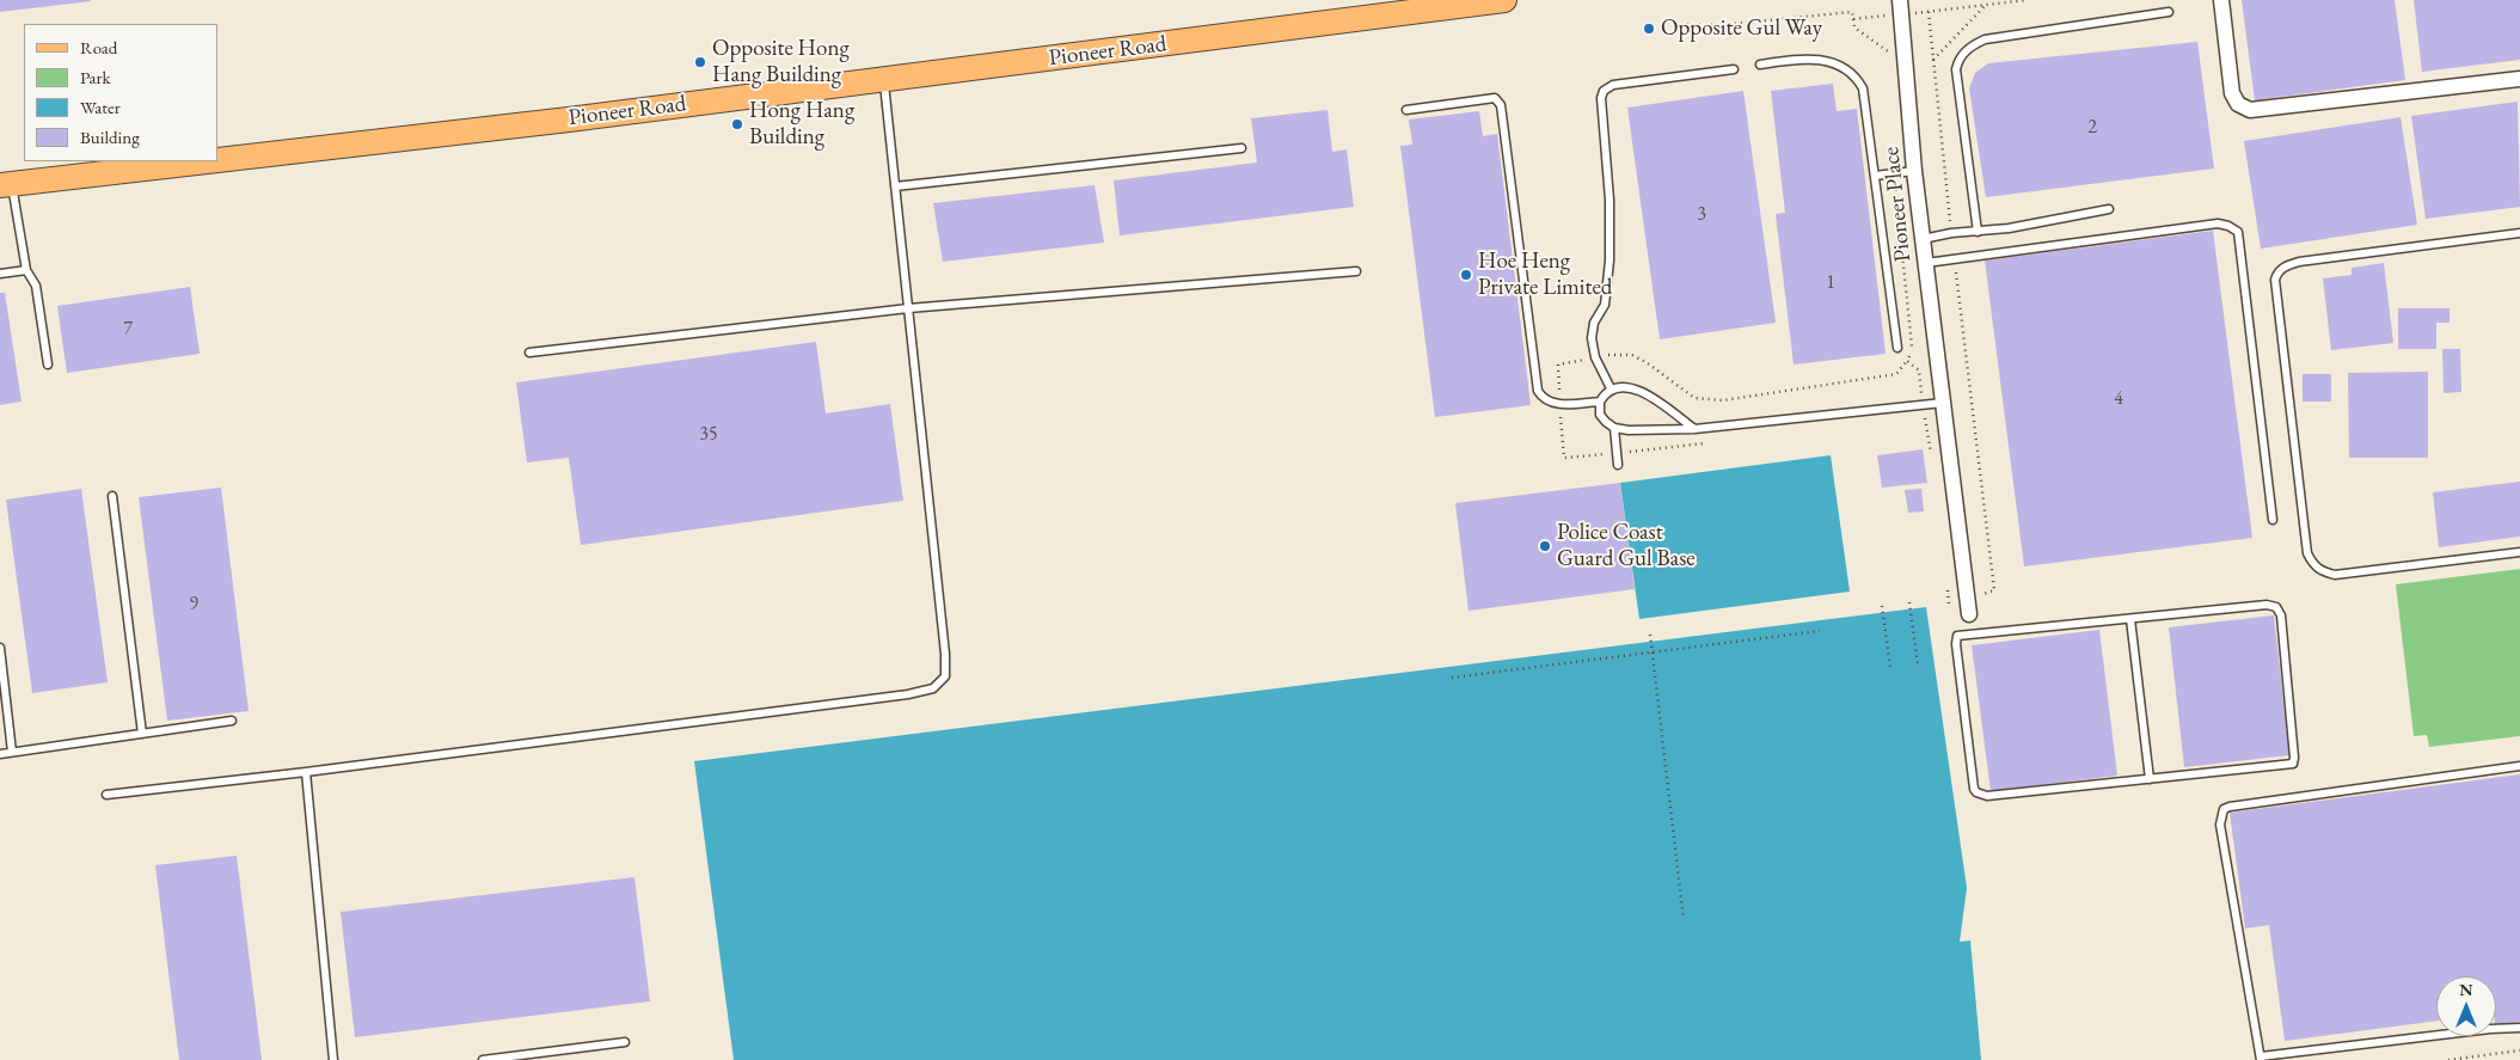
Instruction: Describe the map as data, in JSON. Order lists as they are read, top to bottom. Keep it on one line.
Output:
{"streets":{"main road":["Pioneer Road"],"street":["Pioneer Place"]},"places":["Opposite Gul Way","Opposite Hong Hang Building","Hong Hang Building","Hoe Heng Private Limited","Police Coast Guard Gul Base"],"house_numbers":["2","3","1","7","4","35","9"],"legend":["Road","Park","Water","Building"],"north":"top"}
